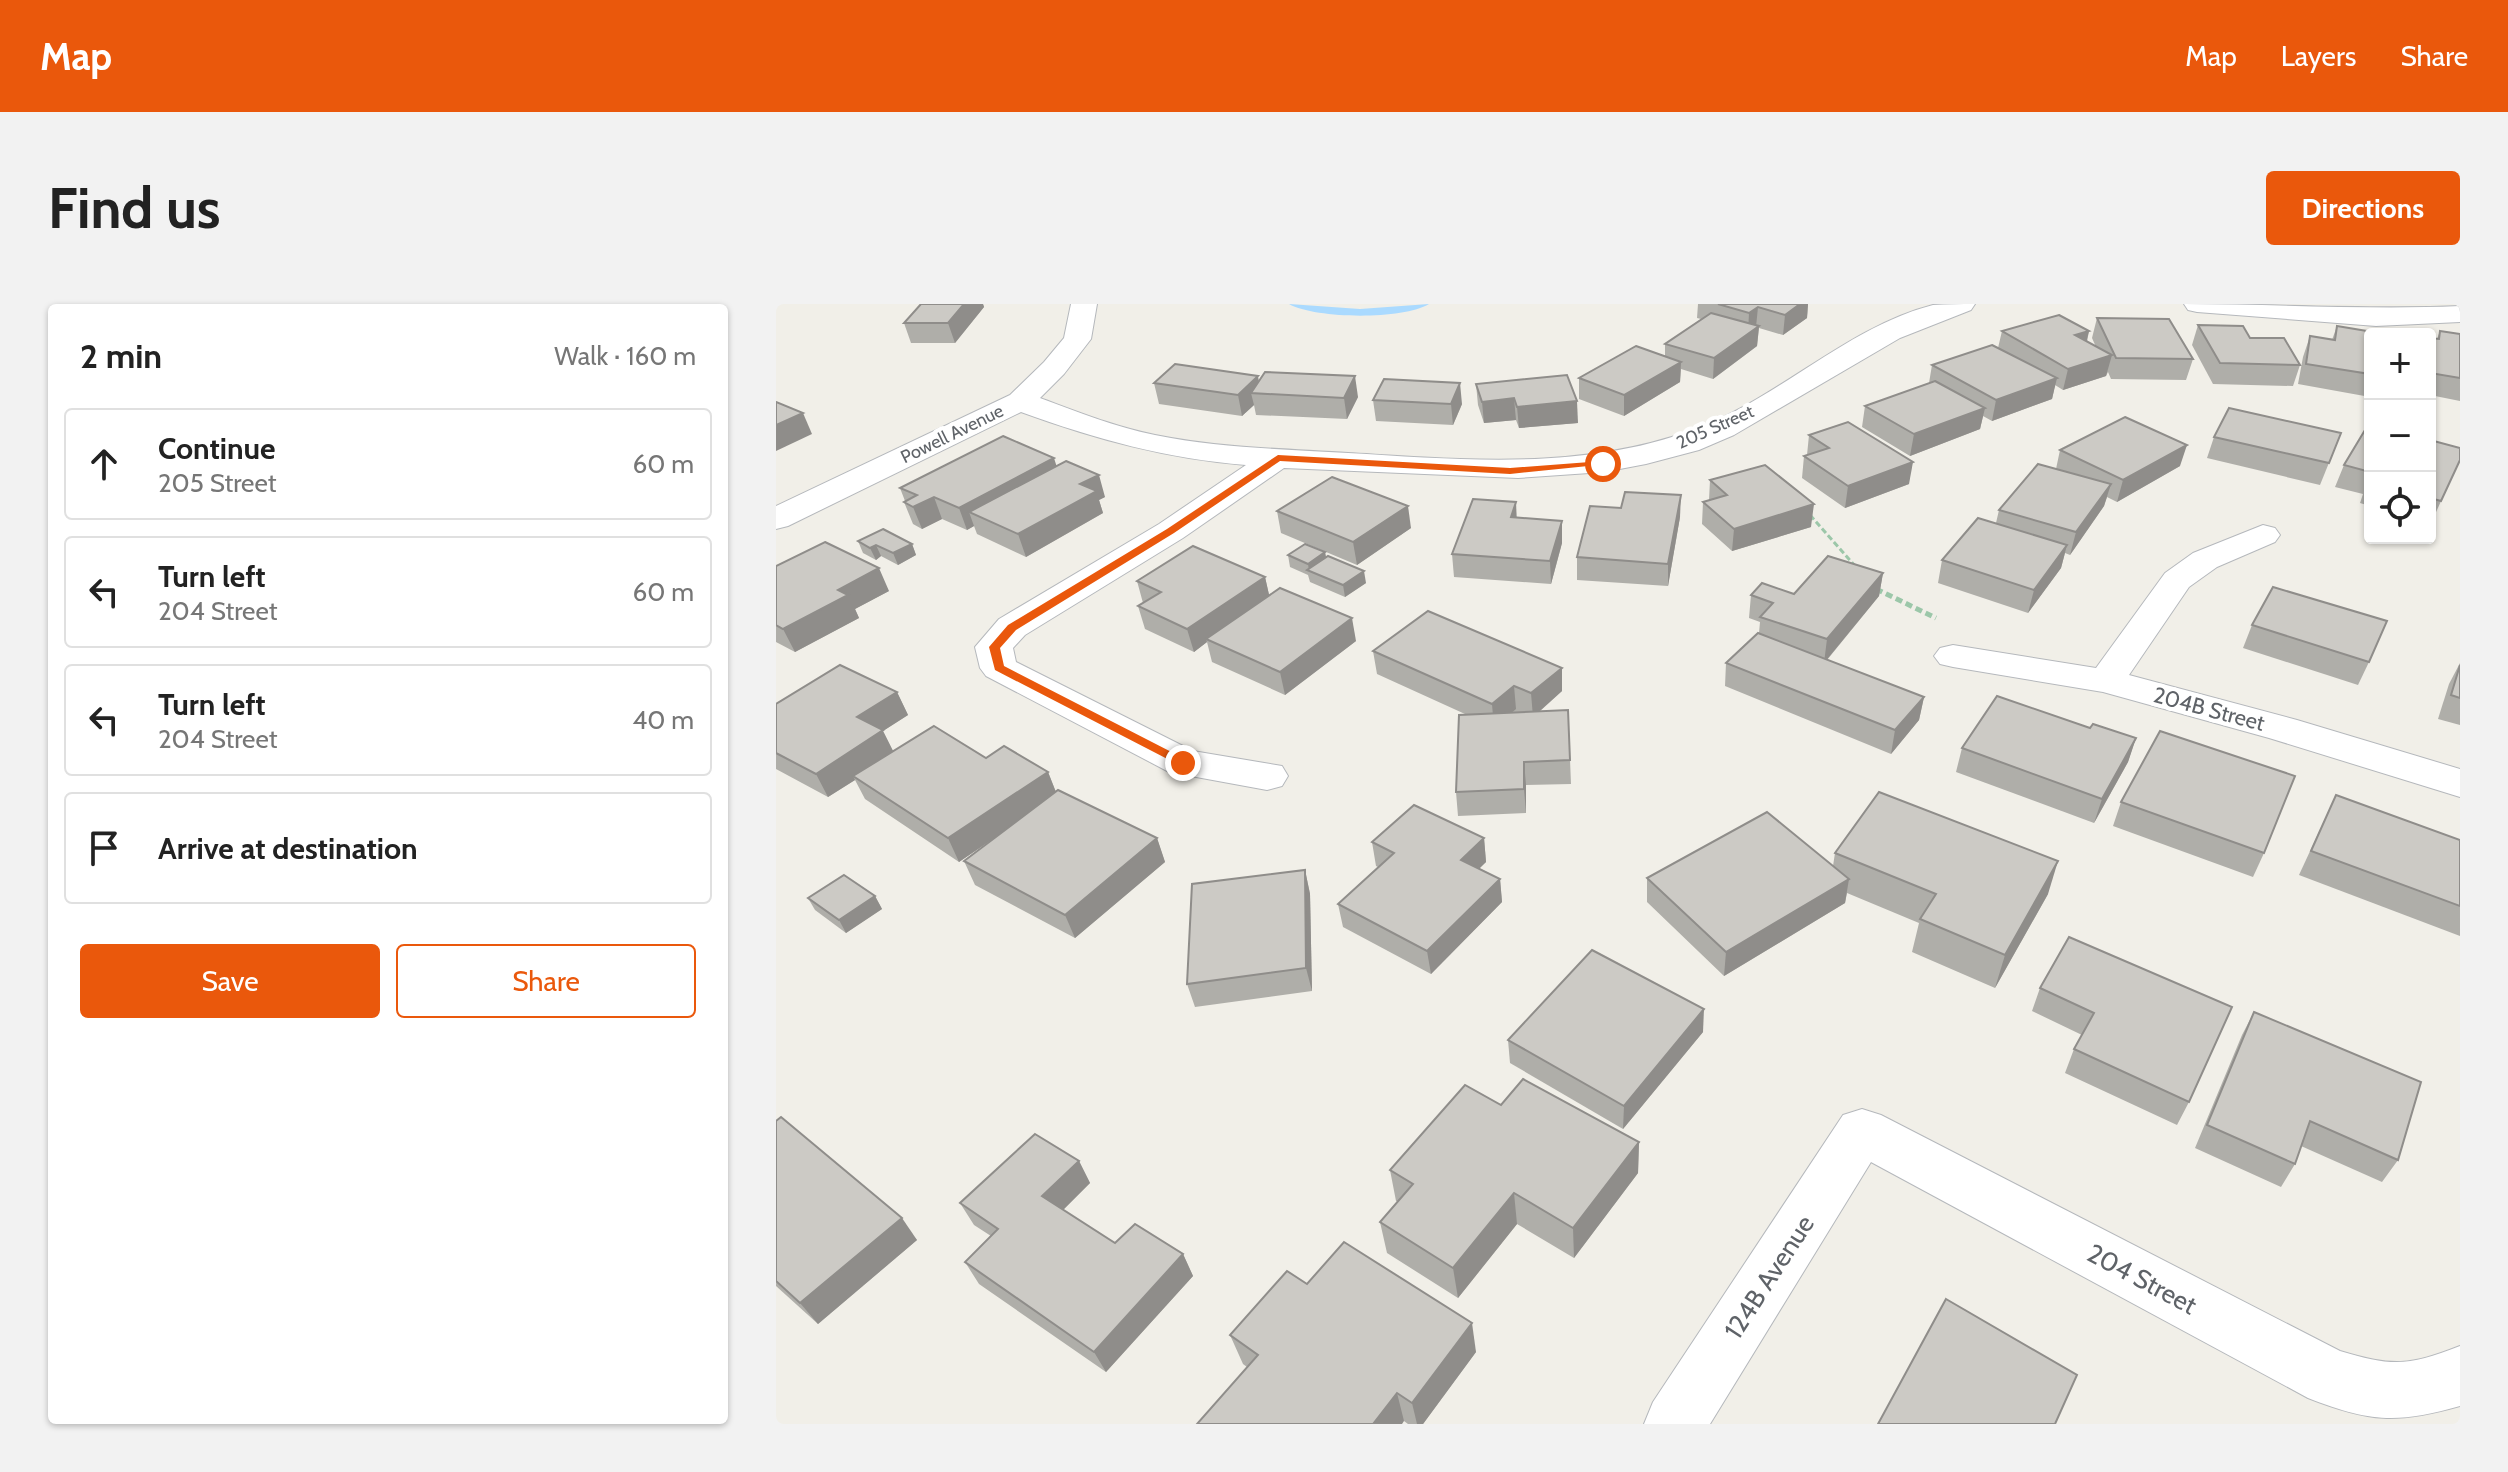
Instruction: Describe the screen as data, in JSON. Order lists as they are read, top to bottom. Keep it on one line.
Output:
{"streets":{"street":["205 Street","Powell Avenue","204B Street","124B Avenue","204 Street"]},"crossings":[["205 Street","Powell Avenue"],["124B Avenue","204 Street"]],"page":{"header":"Map","nav":["Map","Layers","Share"],"buttons":["Directions",["Save","Share"]],"title":"Find us","heading":["2 min","Walk · 160 m"],"map_buttons":["+","−"],"list":[["Continue","205 Street","60 m"],["Turn left","204 Street","60 m"],["Turn left","204 Street","40 m"],"Arrive at destination"]}}
